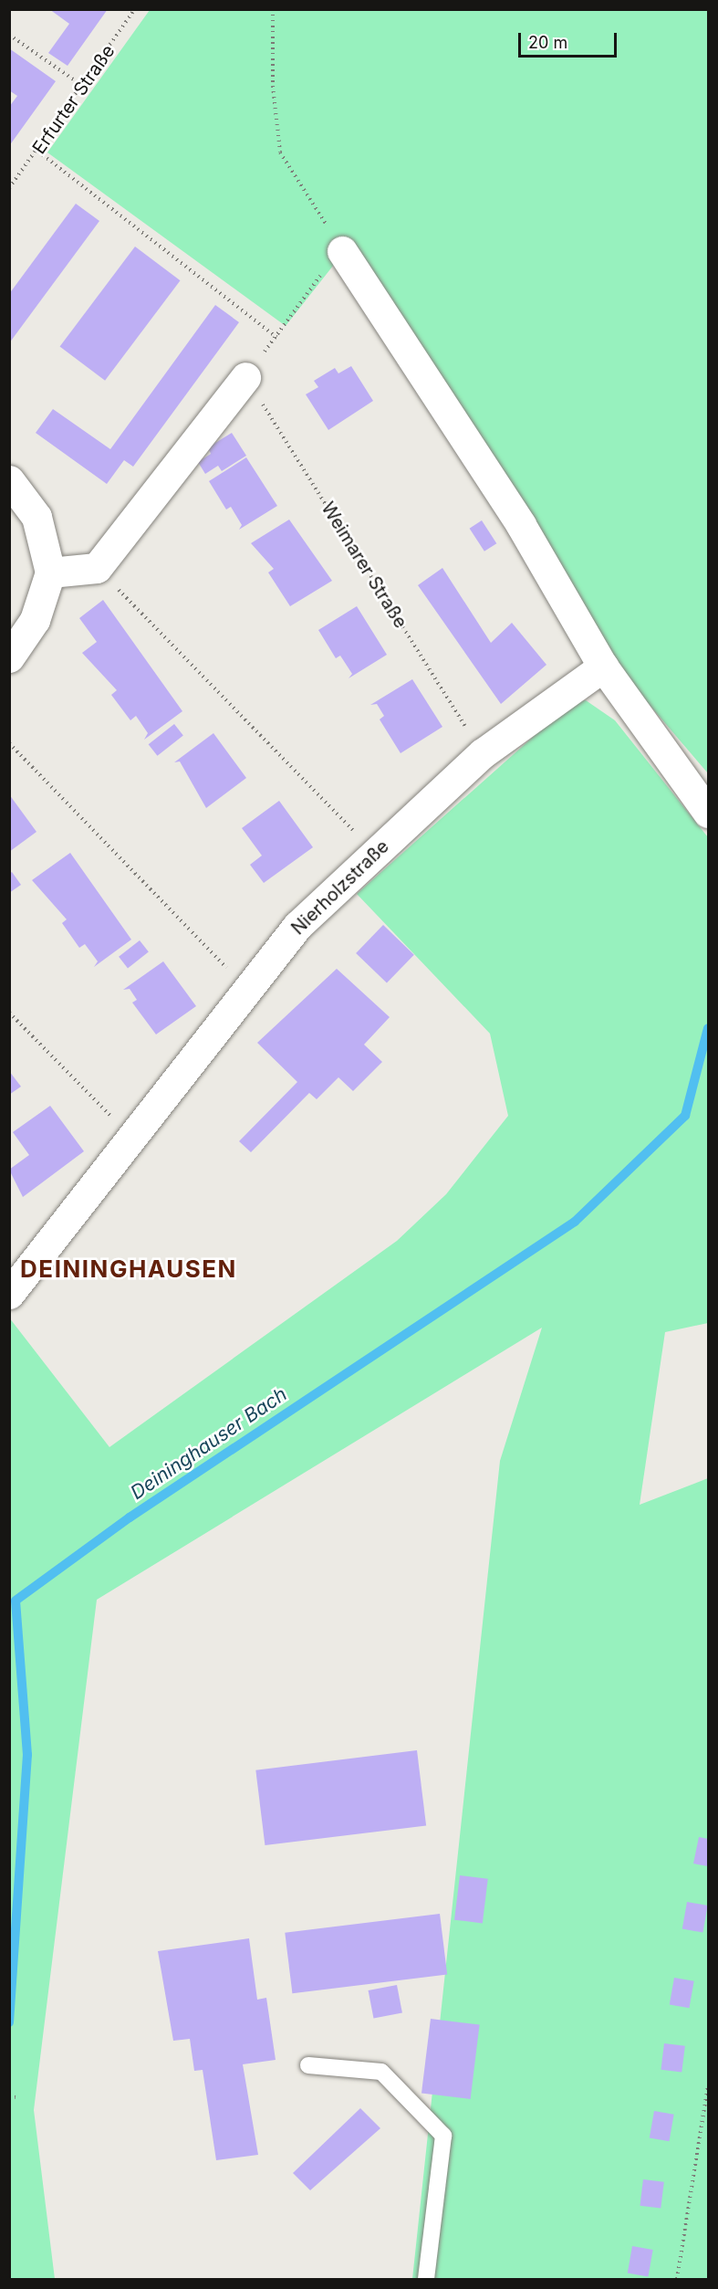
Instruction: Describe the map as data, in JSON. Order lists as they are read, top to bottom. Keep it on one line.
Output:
{"streets":{"street":["Nierholzstraße"],"path":["Erfurter Straße","Weimarer Straße"]},"crossings":[["Weimarer Straße","Nierholzstraße"]],"districts":["DEININGHAUSEN"],"water":["Deininghauser Bach"],"scale_bar":"20 m"}
